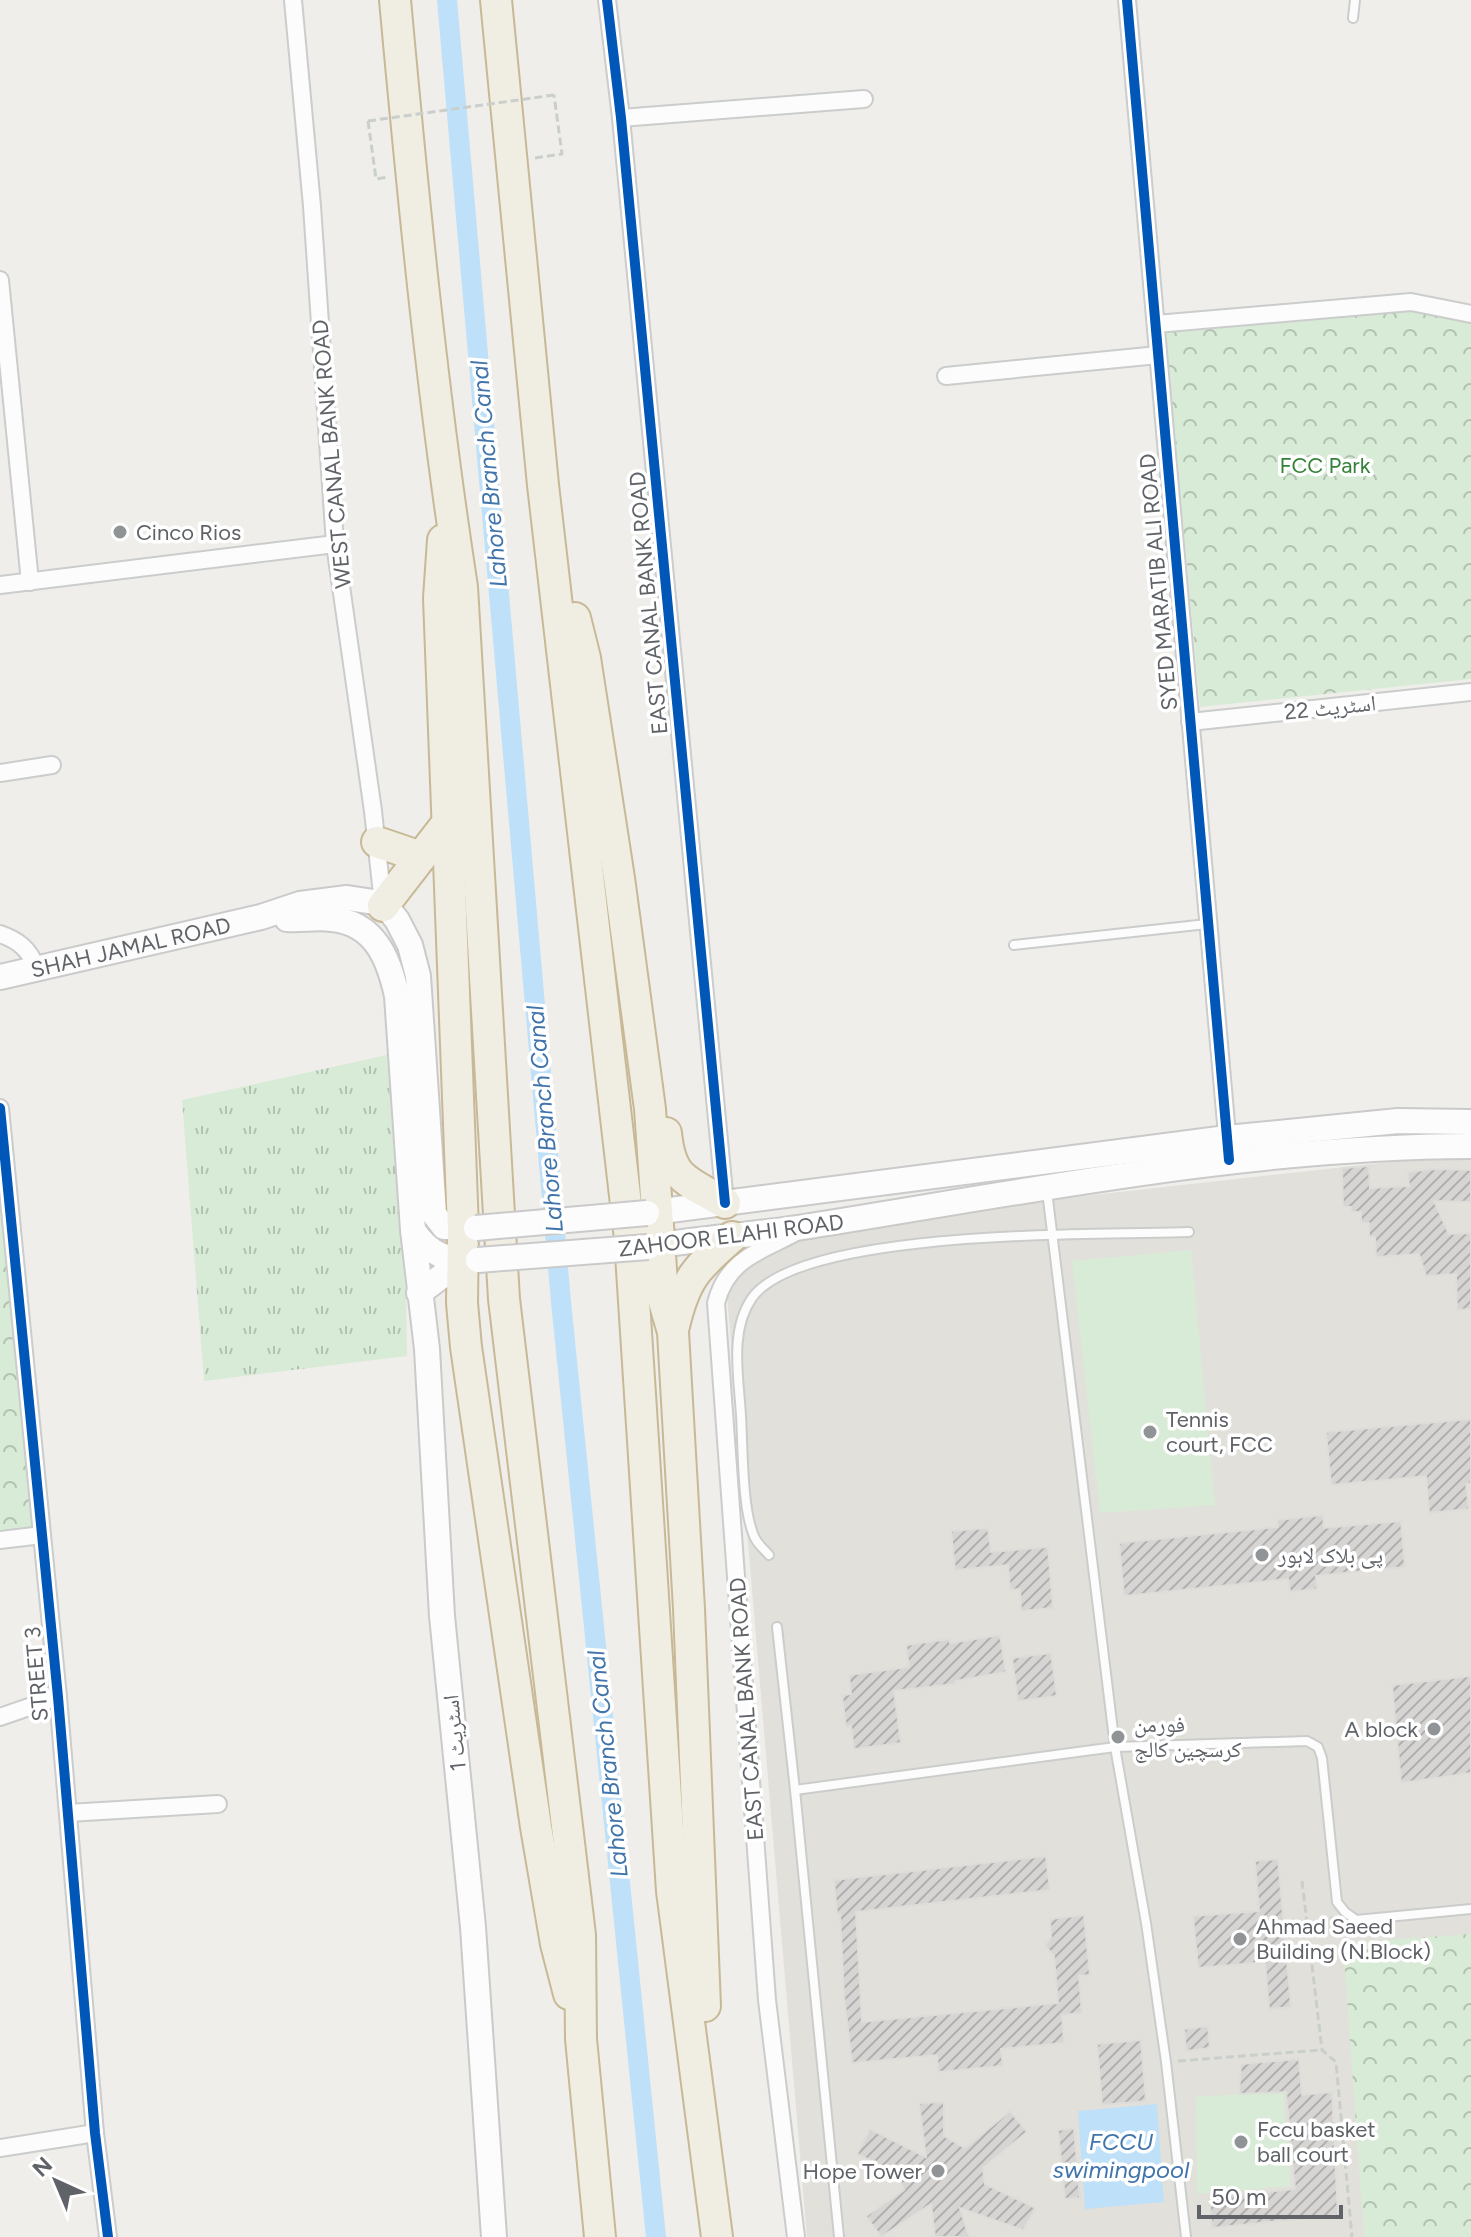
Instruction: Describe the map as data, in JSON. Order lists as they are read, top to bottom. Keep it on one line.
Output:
{"streets":{"main road":["SHAH JAMAL ROAD","ZAHOOR ELAHI ROAD","اسٹریٹ 1"],"street":["WEST CANAL BANK ROAD","SYED MARATIB ALI ROAD","EAST CANAL BANK ROAD","اسٹریٹ 22","STREET 3"]},"crossings":[["SYED MARATIB ALI ROAD","اسٹریٹ 22"],["SYED MARATIB ALI ROAD","ZAHOOR ELAHI ROAD"],["EAST CANAL BANK ROAD","ZAHOOR ELAHI ROAD"],["ZAHOOR ELAHI ROAD","اسٹریٹ 1"]],"water":["Lahore Branch Canal","FCCU swimingpool"],"parks":["FCC Park"],"places":["Cinco Rios","Tennis court, FCC","پی بلاک لاہور","A block","فورمن کرسچین کالج","Ahmad Saeed Building (N.Block)","Fccu basket ball court","Hope Tower"],"scale_bar":"50 m","north":"top left"}
